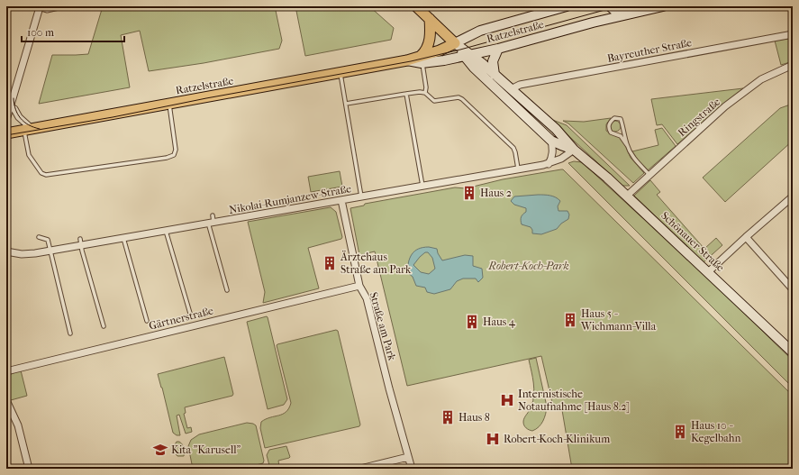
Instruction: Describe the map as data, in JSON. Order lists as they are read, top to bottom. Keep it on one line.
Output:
{"streets":{"main road":["Ratzelstraße","Schönauer Straße"],"street":["Bayreuther Straße","Ringstraße","Nikolai-Rumjanzew-Straße","Gärtnerstraße","Straße am Park"]},"crossings":[["Ratzelstraße","Schönauer Straße"],["Bayreuther Straße","Schönauer Straße"],["Ringstraße","Schönauer Straße"],["Nikolai-Rumjanzew-Straße","Schönauer Straße"],["Nikolai-Rumjanzew-Straße","Straße am Park"],["Gärtnerstraße","Straße am Park"]],"parks":["Robert-Koch-Park"],"places":{"building":["Haus 2","Ärztehaus Straße am Park","Haus 5 - Wichmann-Villa","Haus 4","Haus 8","Haus 10 - Kegelbahn"],"hospital":["Internistische Notaufnahme [Haus 8.2]","Robert-Koch-Klinikum"],"school or university":["Kita \"Karusell\""]},"scale_bar":"100 m"}
